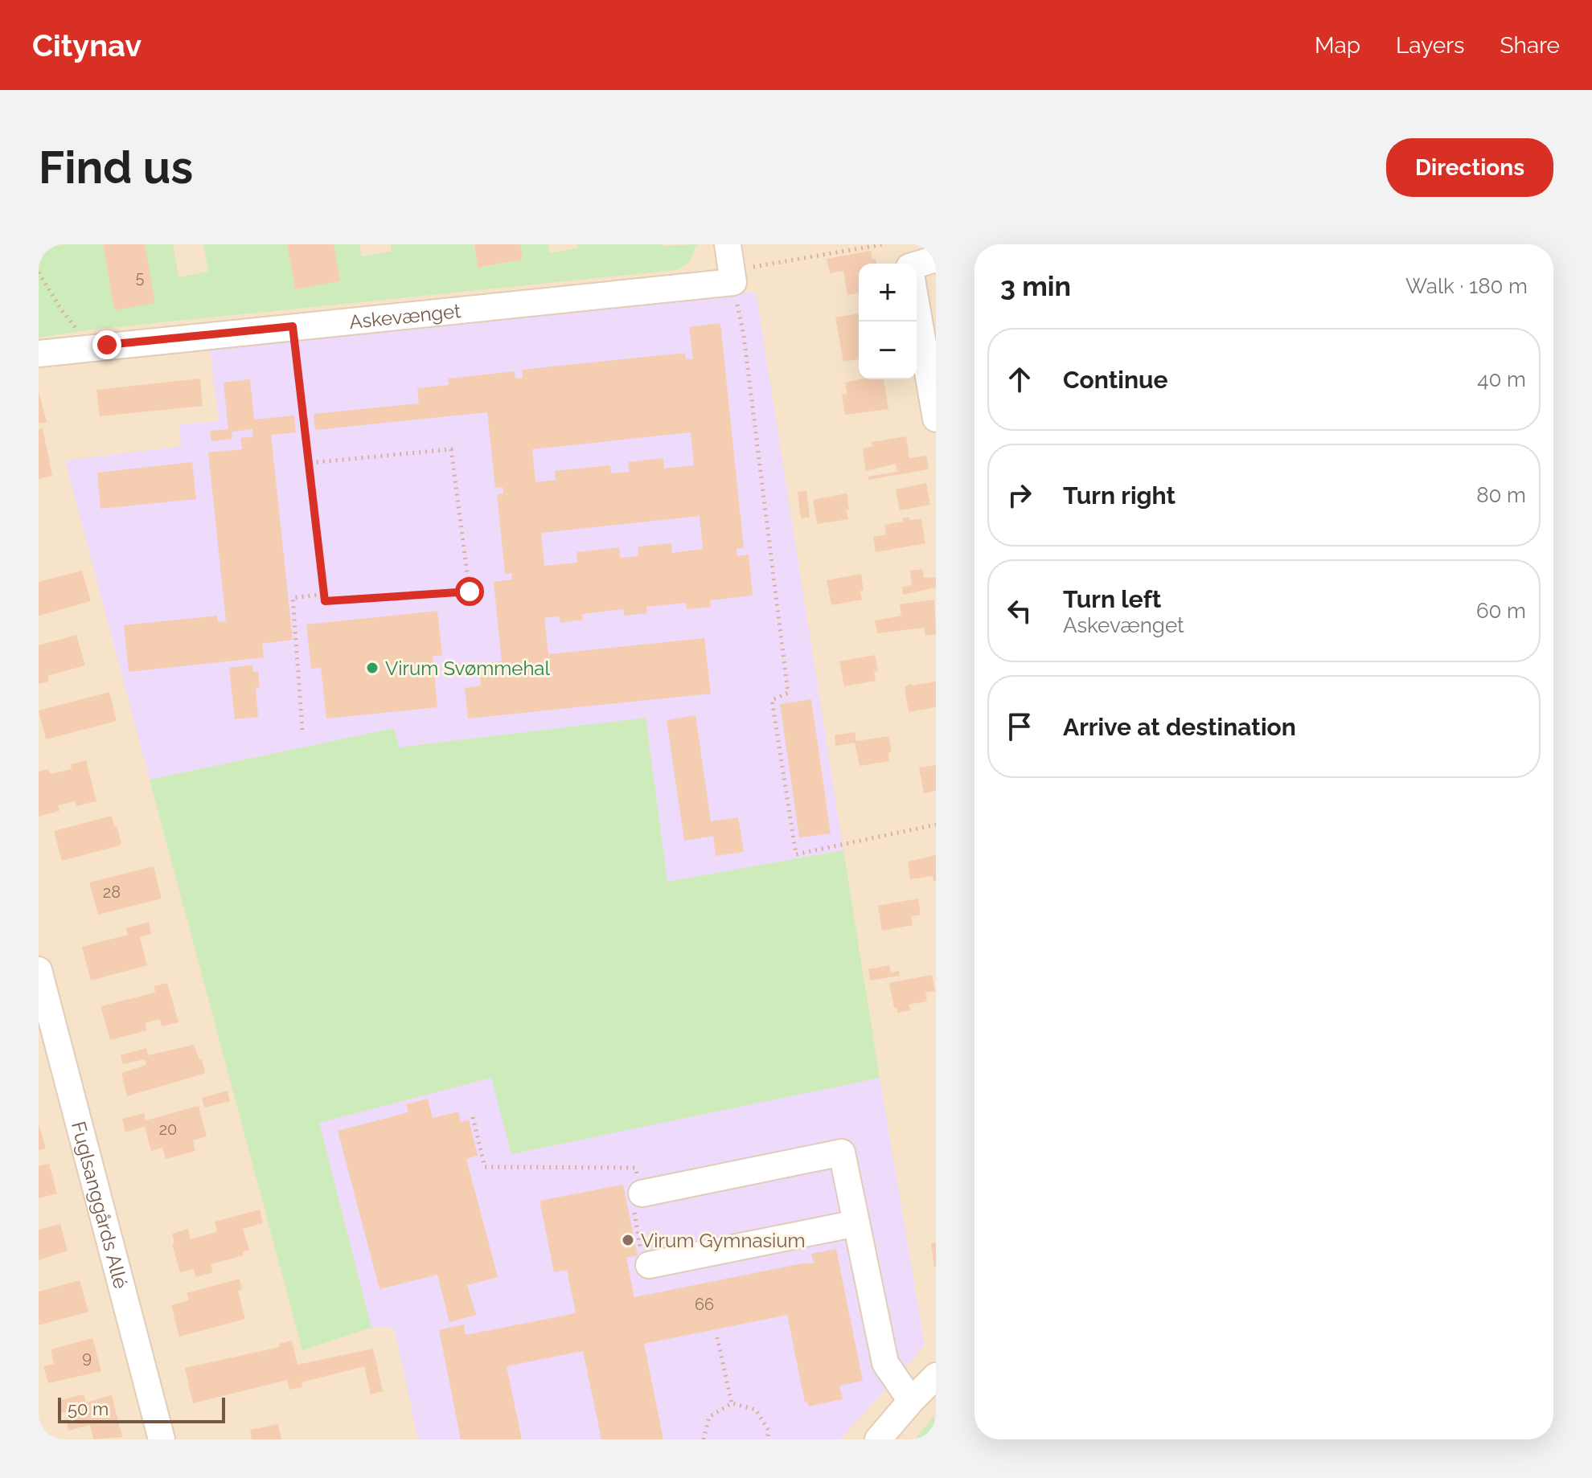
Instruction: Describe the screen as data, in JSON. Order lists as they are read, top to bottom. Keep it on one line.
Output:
{"streets":{"street":["Askevænget","Fuglsanggårds Allé"]},"places":["Virum Svømmehal","Virum Gymnasium"],"house_numbers":["5","28","20","66","9"],"scale_bar":"50 m","page":{"header":"Citynav","nav":["Map","Layers","Share"],"buttons":"Directions","title":"Find us","heading":["3 min","Walk · 180 m"],"map_buttons":["+","−"],"list":[["Continue","40 m"],["Turn right","80 m"],["Turn left","Askevænget","60 m"],"Arrive at destination"],"scale":"50 m"}}
